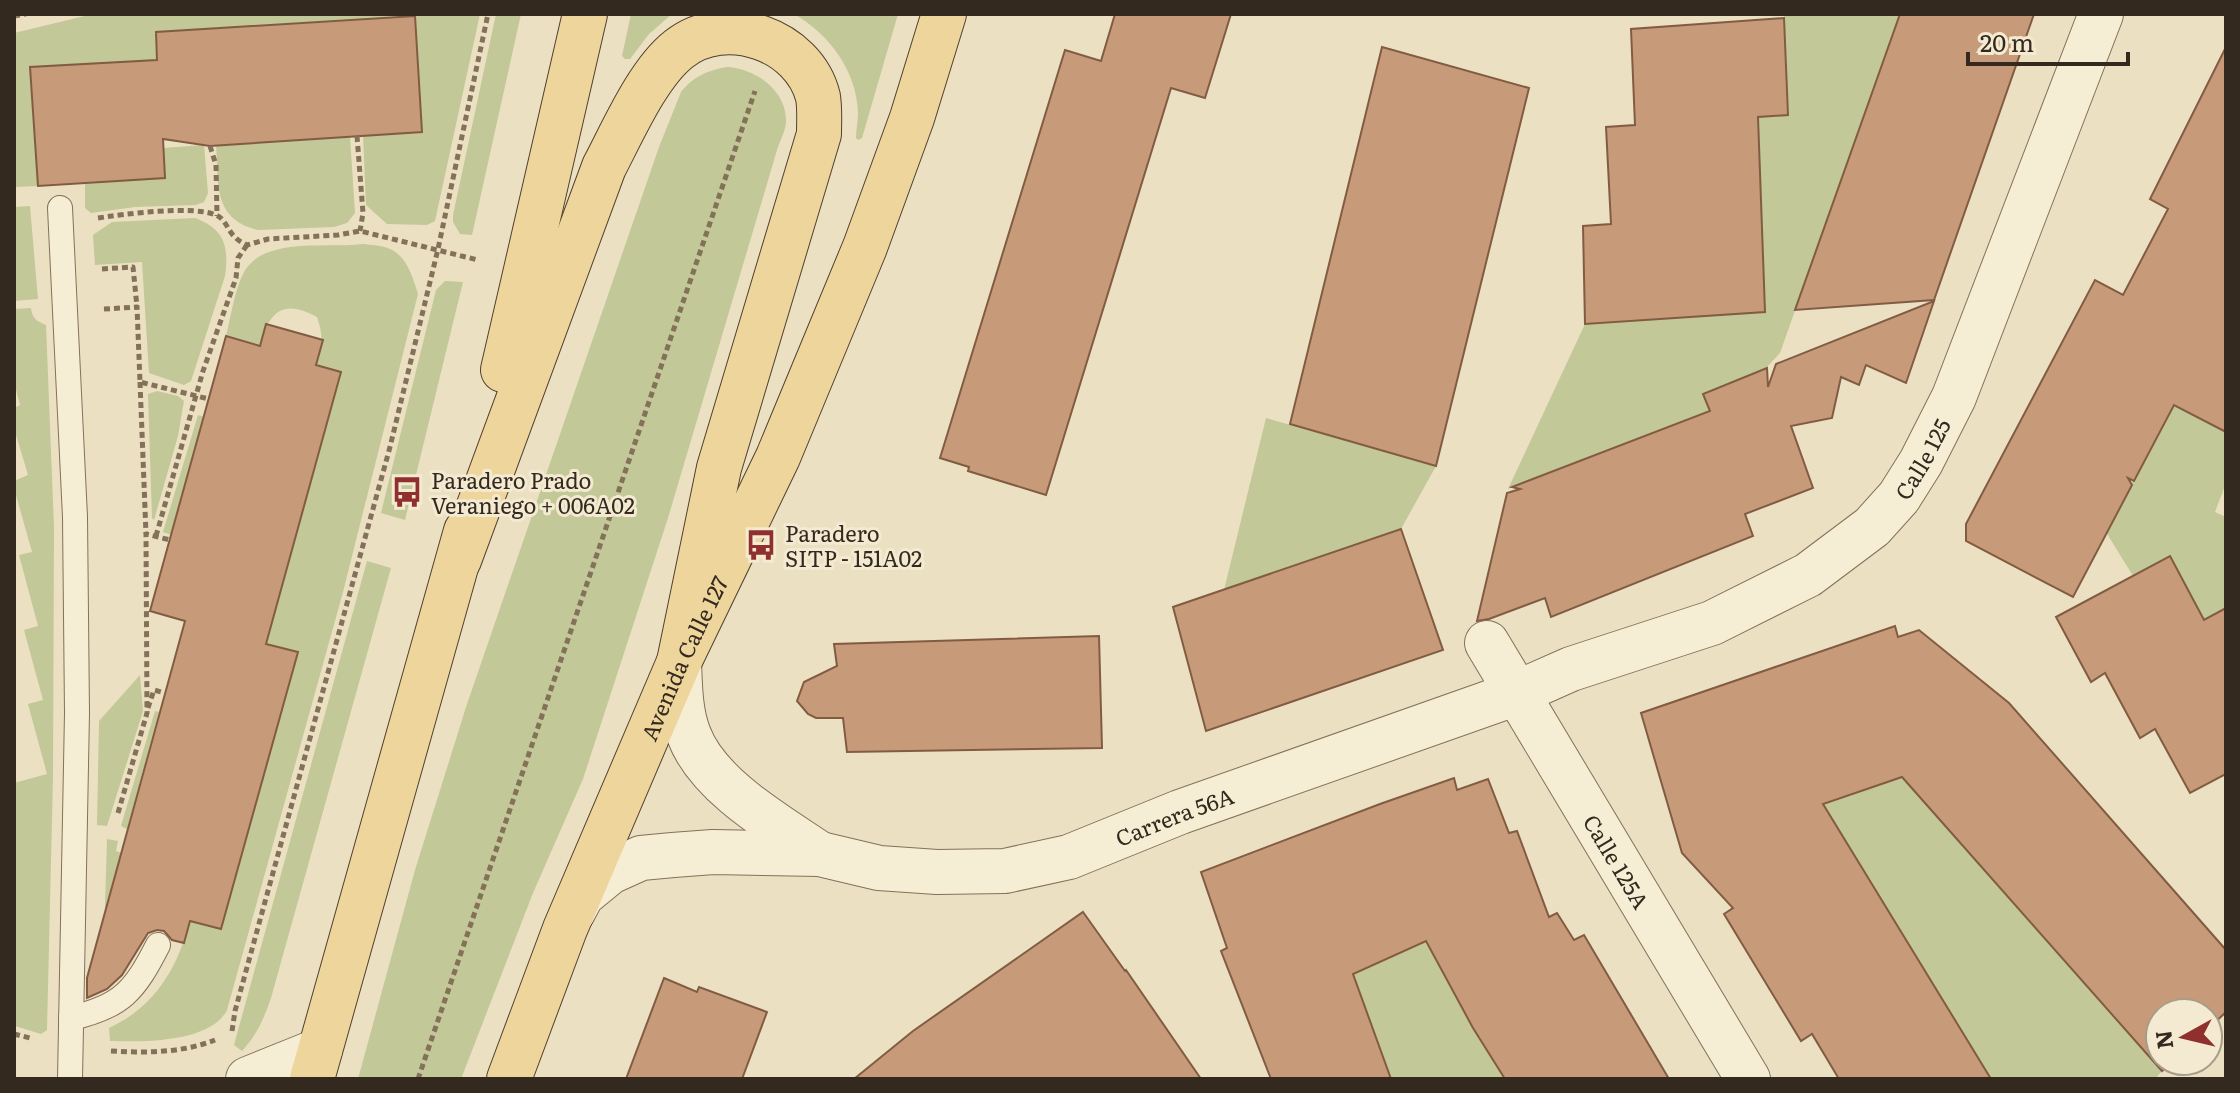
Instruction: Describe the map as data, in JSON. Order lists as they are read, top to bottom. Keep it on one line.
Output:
{"streets":{"main road":["Avenida Calle 127"],"street":["Calle 125","Carrera 56A","Calle 125A"]},"crossings":[["Calle 125","Carrera 56A"],["Calle 125","Calle 125A"],["Avenida Calle 127","Carrera 56A"],["Carrera 56A","Calle 125A"]],"places":{"bus stop":["Paradero Prado Veraniego + 006A02","Paradero SITP - 151A02"]},"scale_bar":"20 m","north":"left"}
